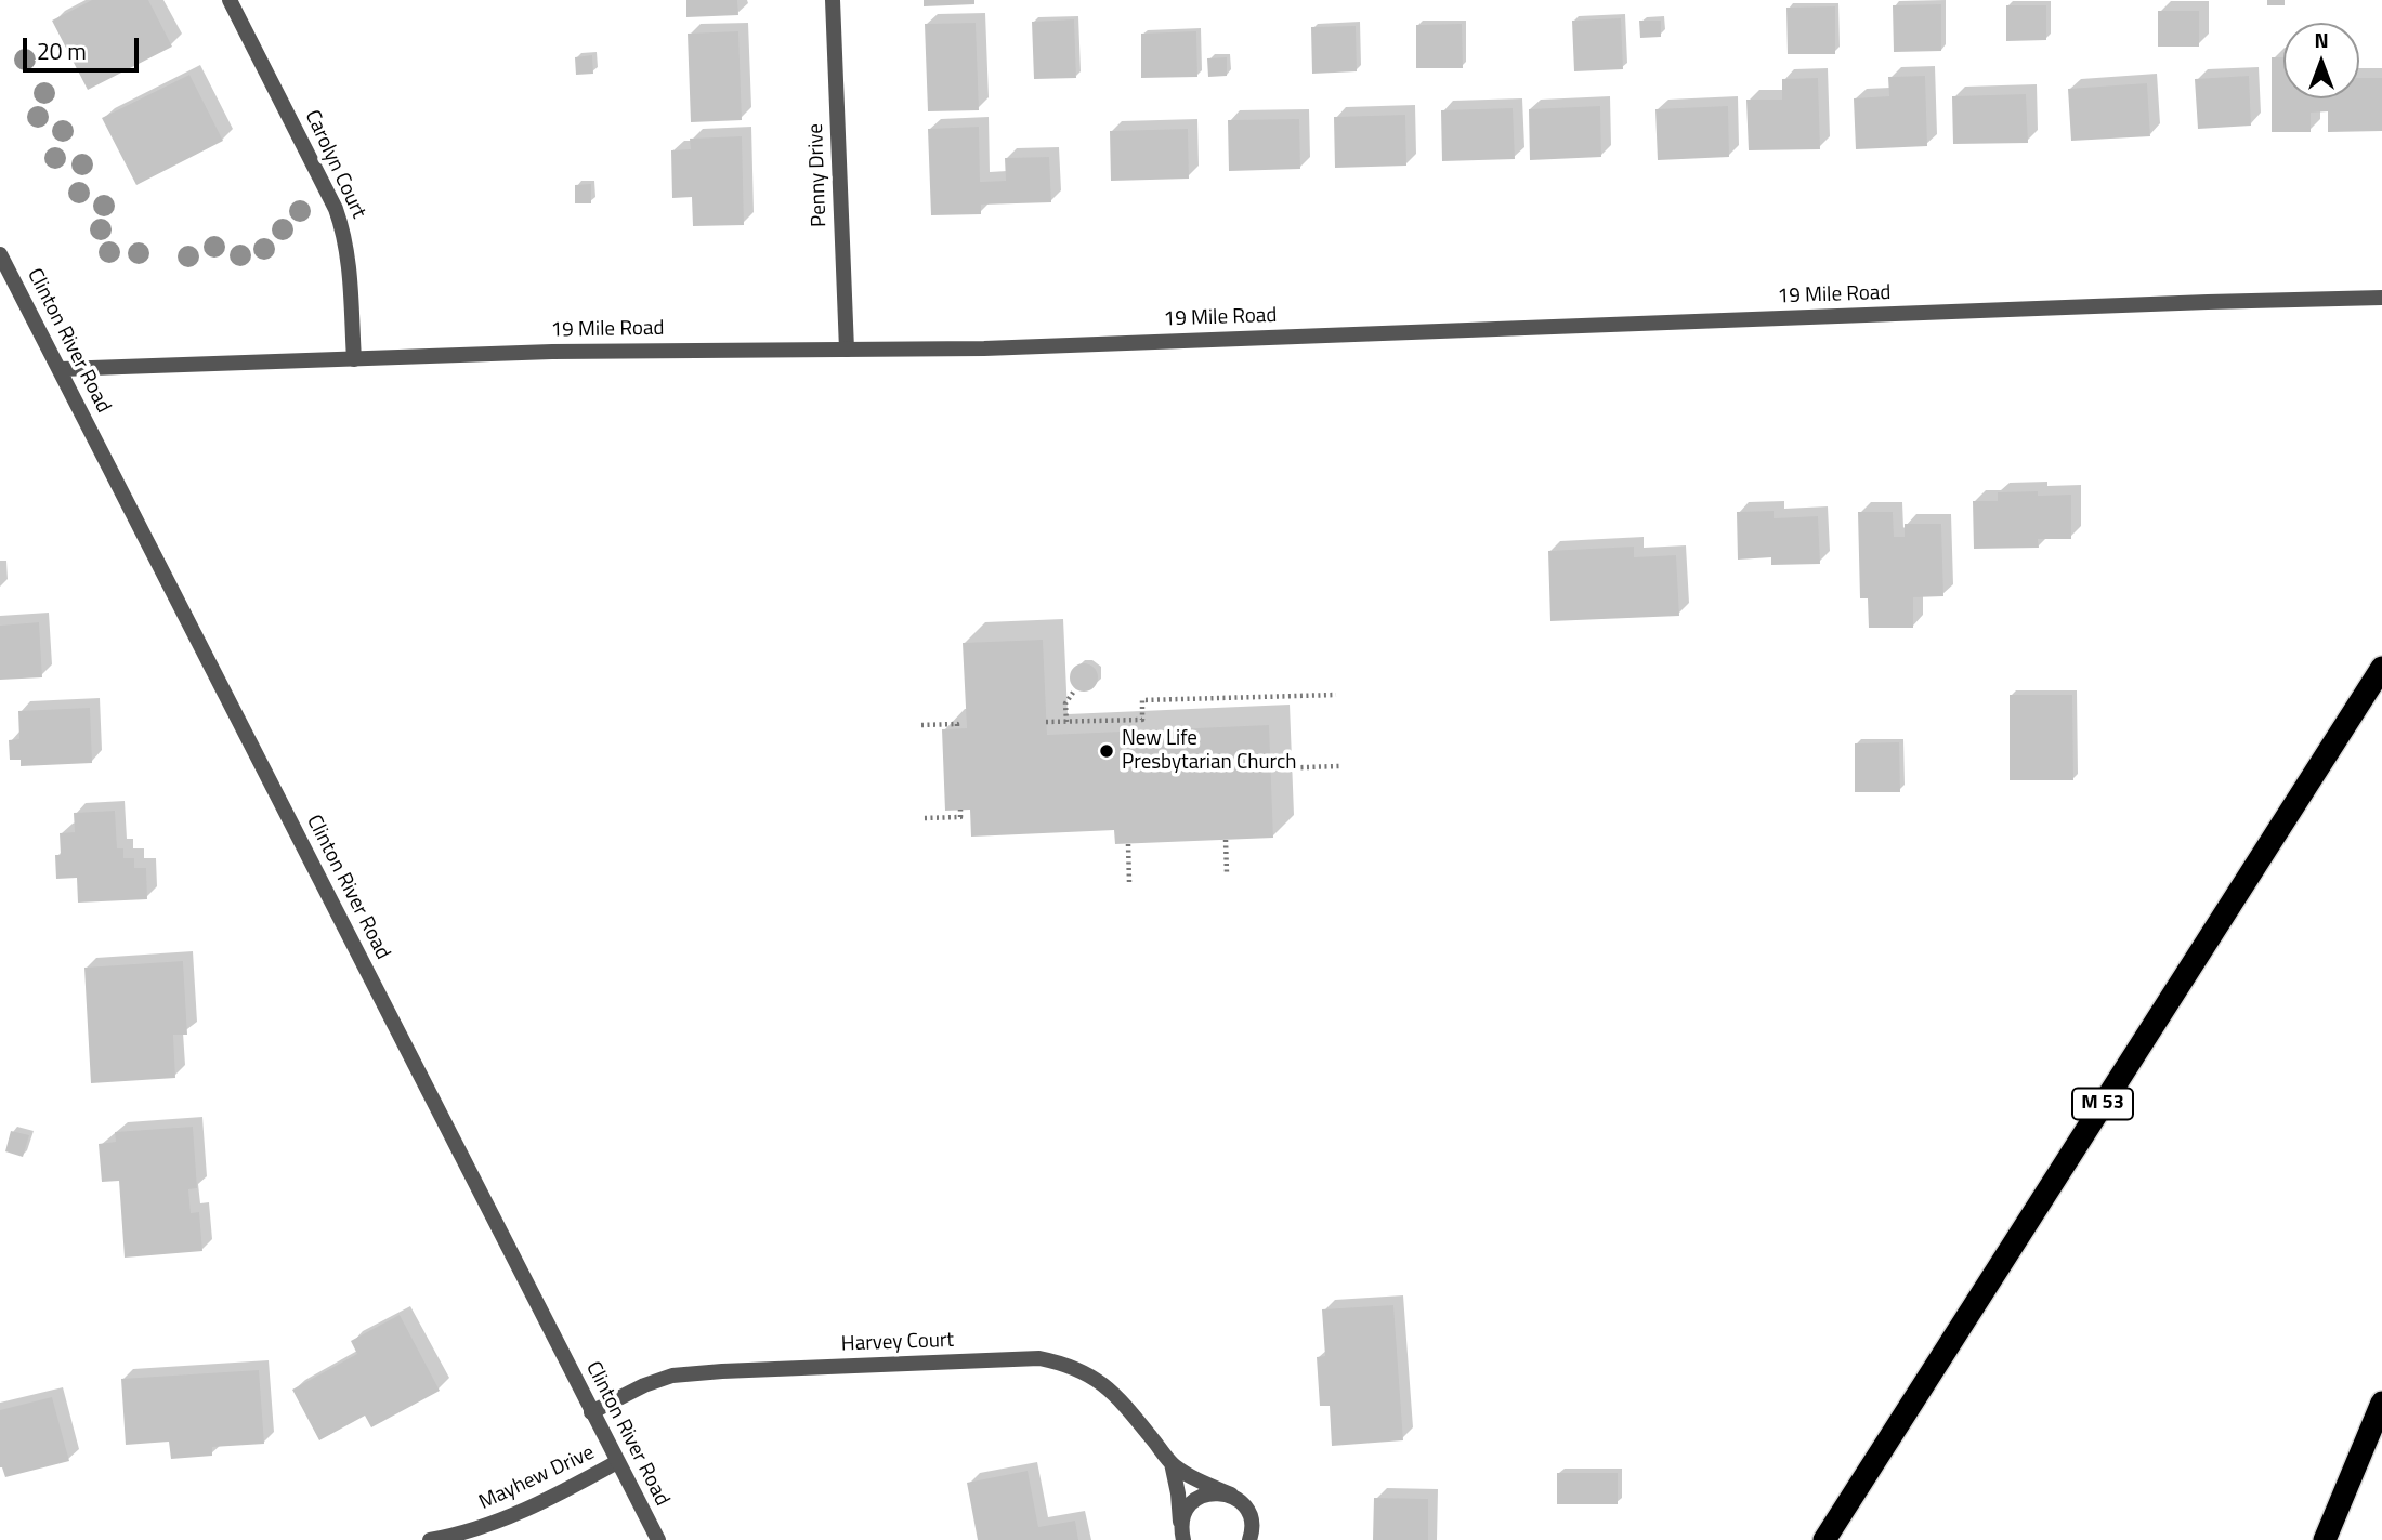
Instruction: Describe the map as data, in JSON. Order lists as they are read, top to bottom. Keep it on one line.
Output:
{"streets":{"highway":["M 53"],"street":["Carolyn Court","Penny Drive","19 Mile Road","Clinton River Road","Harvey Court","Mayhew Drive"]},"crossings":[["Carolyn Court","19 Mile Road"],["Penny Drive","19 Mile Road"],["19 Mile Road","Clinton River Road"],["Clinton River Road","Harvey Court"],["Clinton River Road","Mayhew Drive"]],"places":["New Life Presbytarian Church"],"scale_bar":"20 m","north":"top"}
